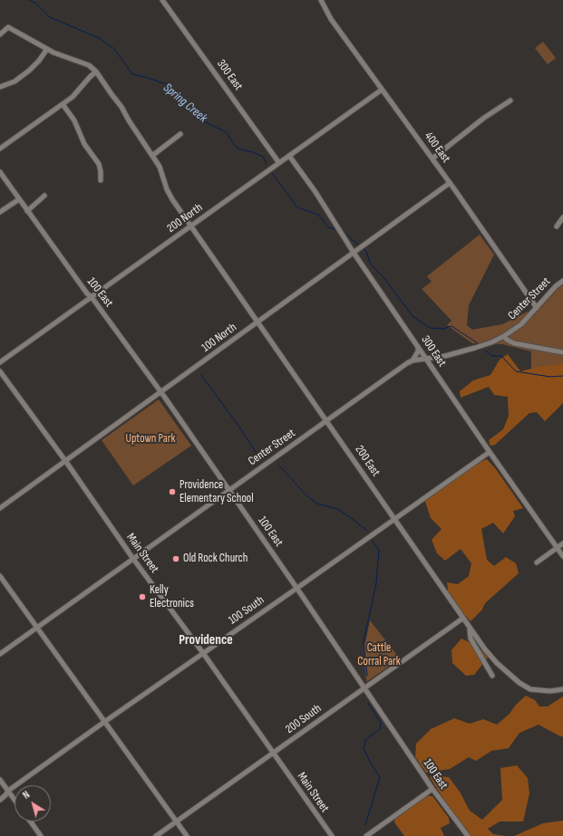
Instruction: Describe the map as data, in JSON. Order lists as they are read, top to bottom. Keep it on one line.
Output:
{"streets":{"street":["300 East","400 East","200 North","100 East","Center Street","100 North","200 East","Main Street","100 South","200 South"]},"crossings":[["300 East","200 North"],["300 East","Center Street"],["300 East","100 North"],["300 East","100 South"],["400 East","200 North"],["400 East","Center Street"],["400 East","100 North"],["200 North","100 East"],["200 North","200 East"],["100 East","Center Street"],["100 East","100 North"],["100 East","100 South"],["100 East","200 South"],["Center Street","200 East"],["Center Street","Main Street"],["100 North","200 East"],["100 North","Main Street"],["200 East","100 South"],["200 East","200 South"],["Main Street","100 South"],["Main Street","200 South"]],"districts":["Providence"],"water":["Spring Creek"],"parks":["Uptown Park","Cattle Corral Park"],"places":["Providence Elementary School","Old Rock Church","Kelly Electronics"],"north":"top left"}
